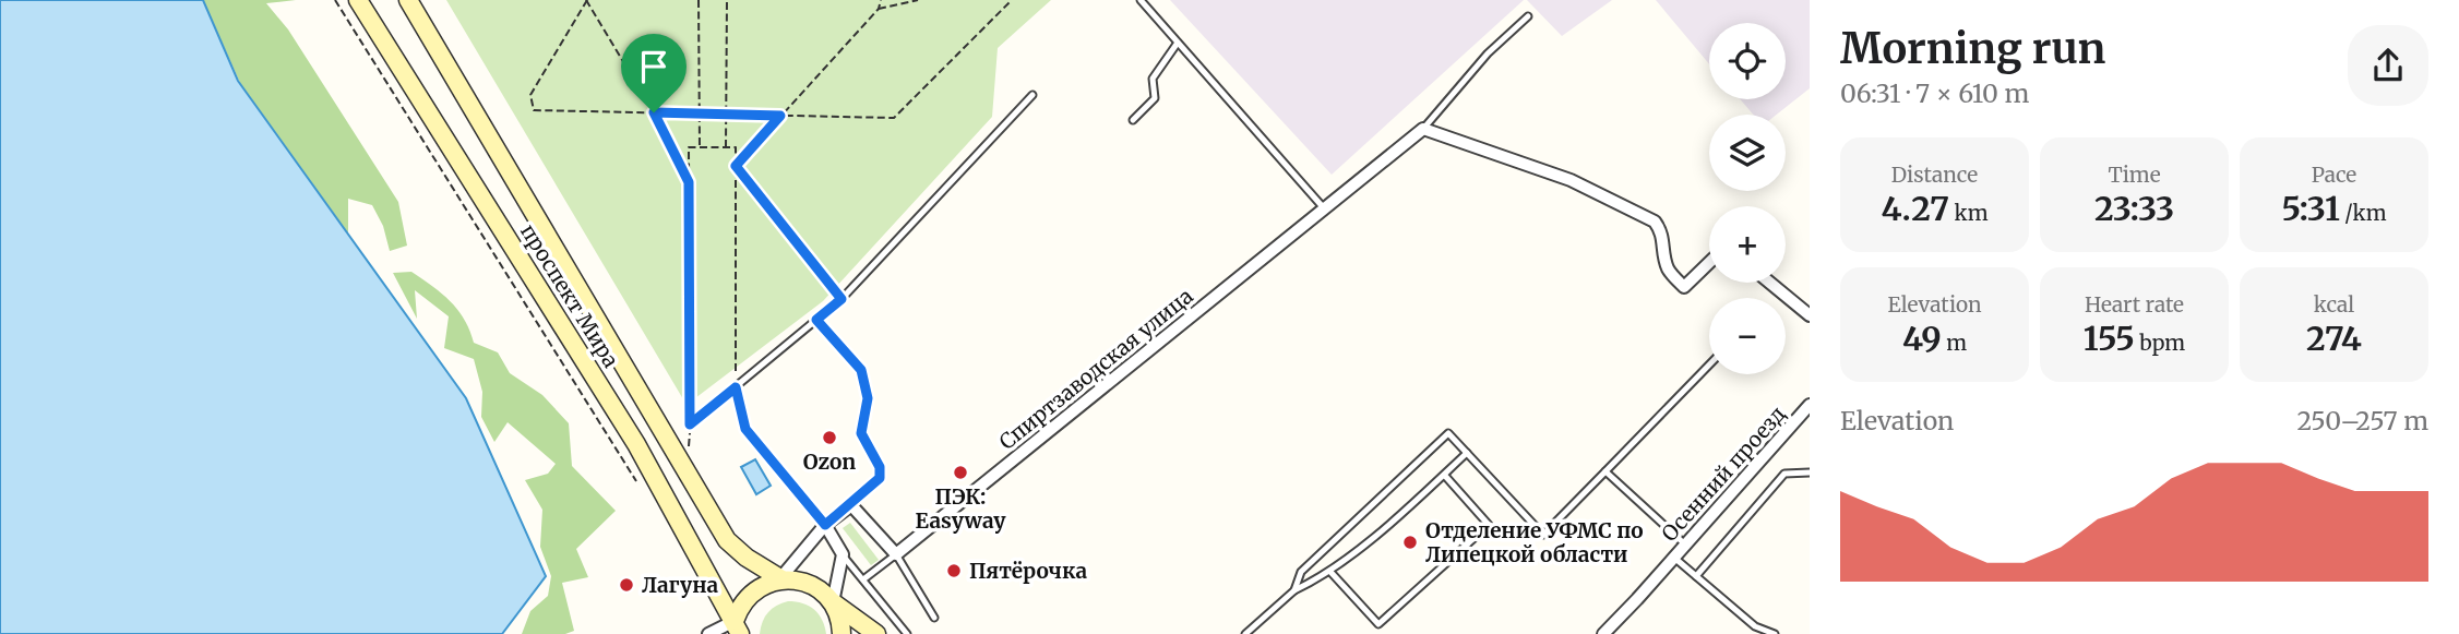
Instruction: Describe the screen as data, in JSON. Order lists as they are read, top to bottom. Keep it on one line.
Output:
{"streets":{"main road":["проспект Мира"],"street":["Спиртзаводская улица","Осенний проезд"]},"places":["Ozon","ПЭК: Easyway","Отделение УФМС по Липецкой области","Пятёрочка","Лагуна"],"page":{"heading":["Morning run","06:31 · 7 × 610 m"],"map_buttons":["+","−"],"stats":[["Distance","4.27 km"],["Time","23:33"],["Pace","5:31 /km"],["Elevation","49 m"],["Heart rate","155 bpm"],["kcal","274"]],"chart":["Elevation","250–257 m"]}}
